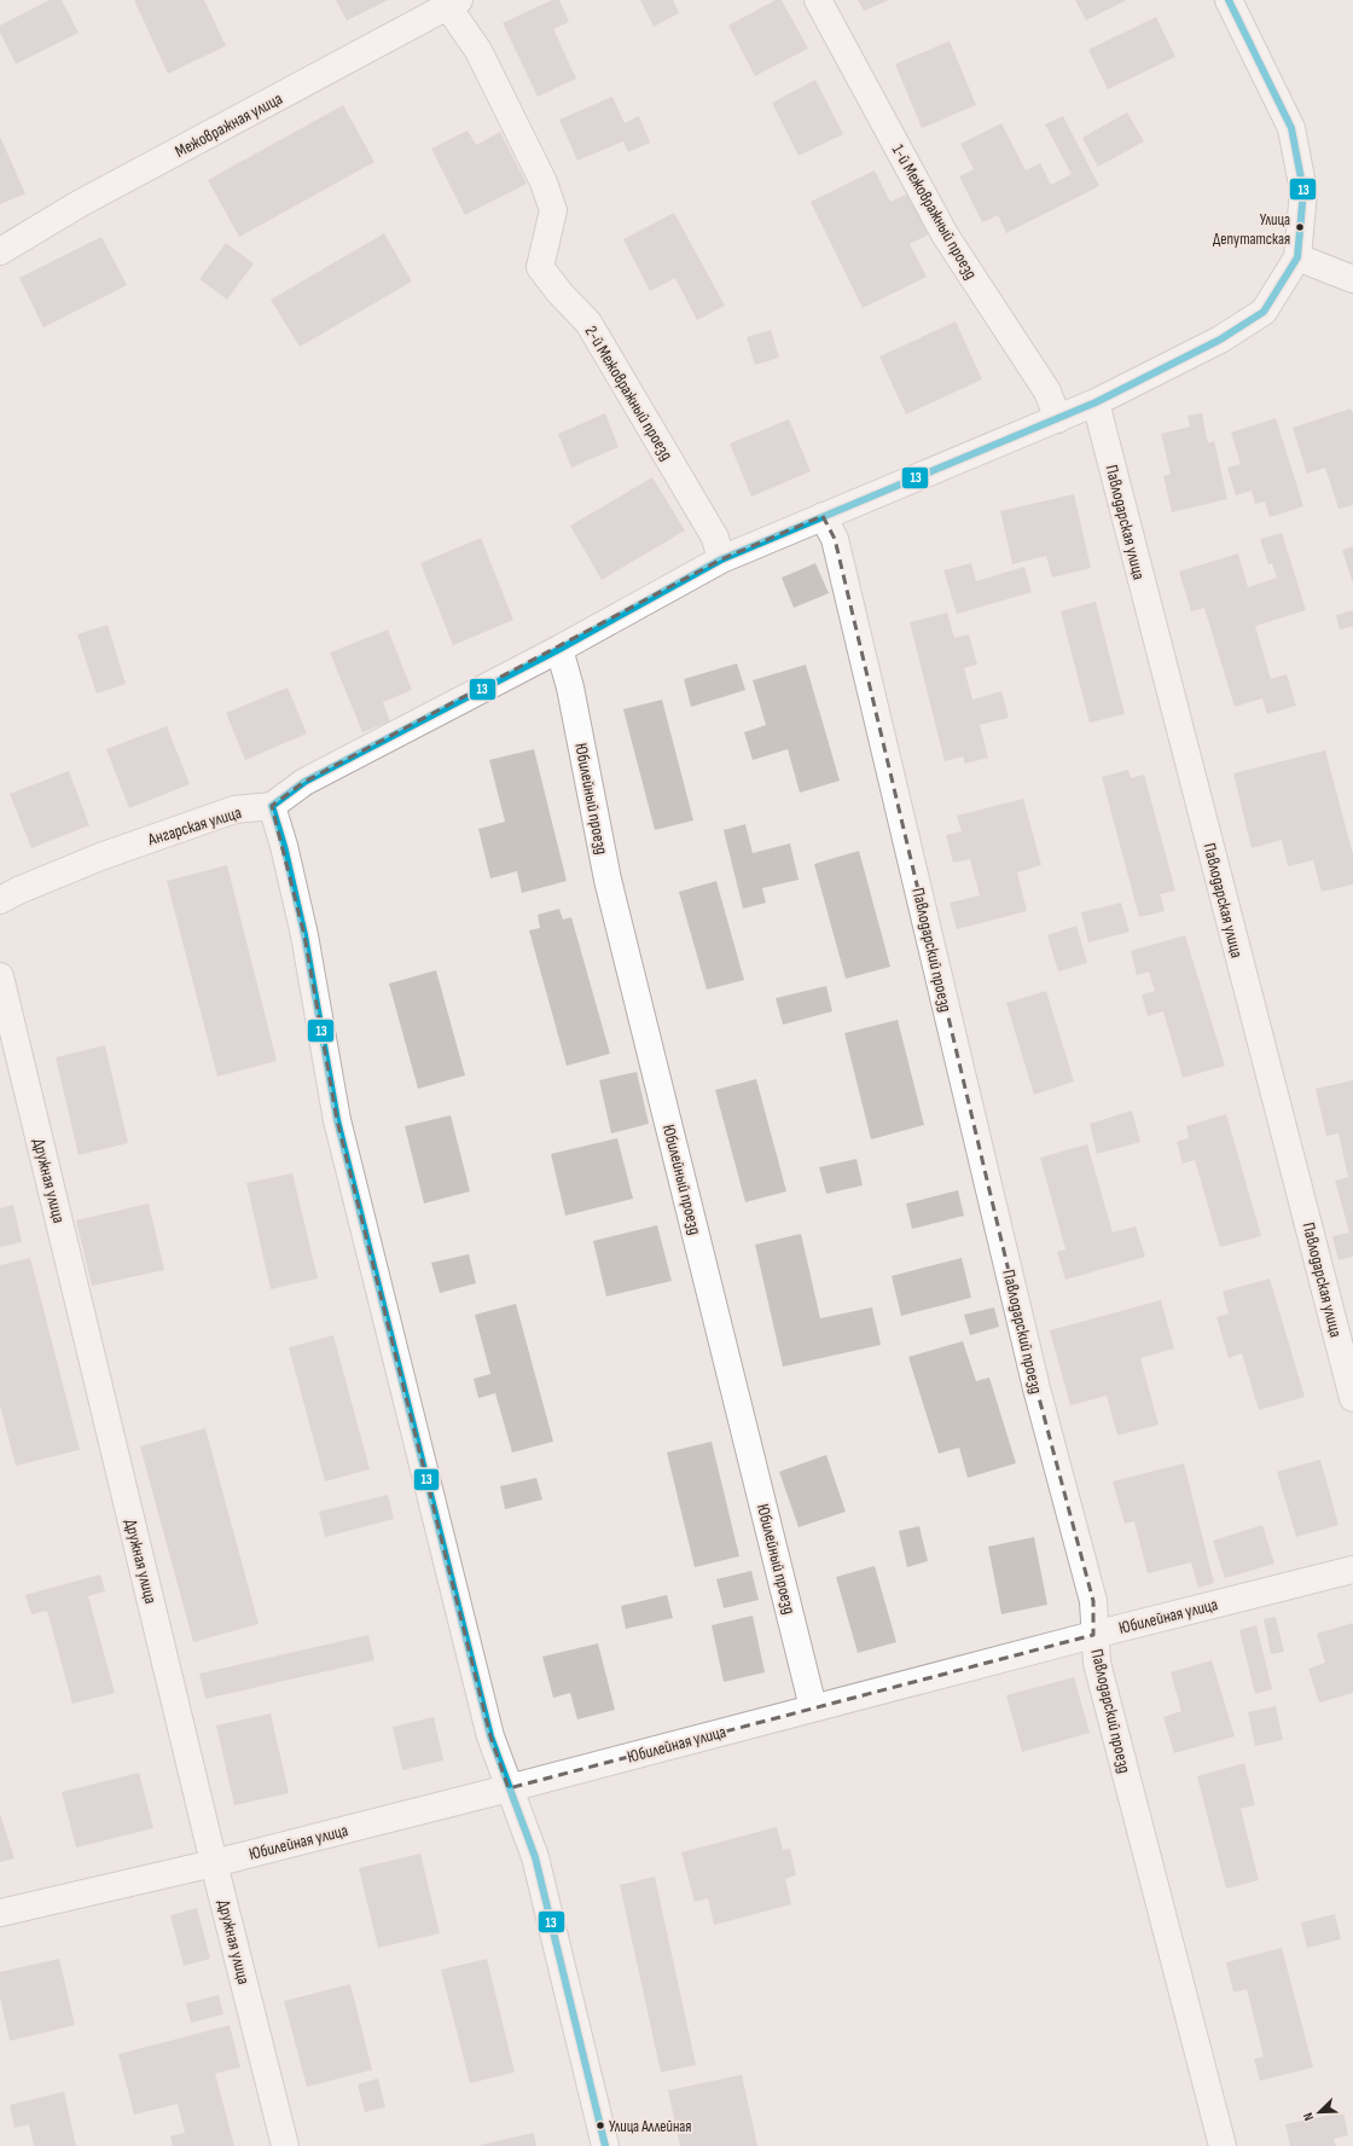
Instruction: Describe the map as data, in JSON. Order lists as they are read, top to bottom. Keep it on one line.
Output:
{"streets":{"street":["Межовражная улица","1-й Межовражный проезд","2-й Межовражный проезд","Павлодарская улица","Юбилейный проезд","Ангарская улица","Павлодарский проезд","Дружная улица","Юбилейная улица"]},"crossings":[["Межовражная улица","2-й Межовражный проезд"],["Юбилейный проезд","Юбилейная улица"],["Павлодарский проезд","Юбилейная улица"],["Дружная улица","Юбилейная улица"]],"places":["Улица Депутатская","Улица Аллейная"],"lines":["transit line 13"],"north":"bottom left"}
